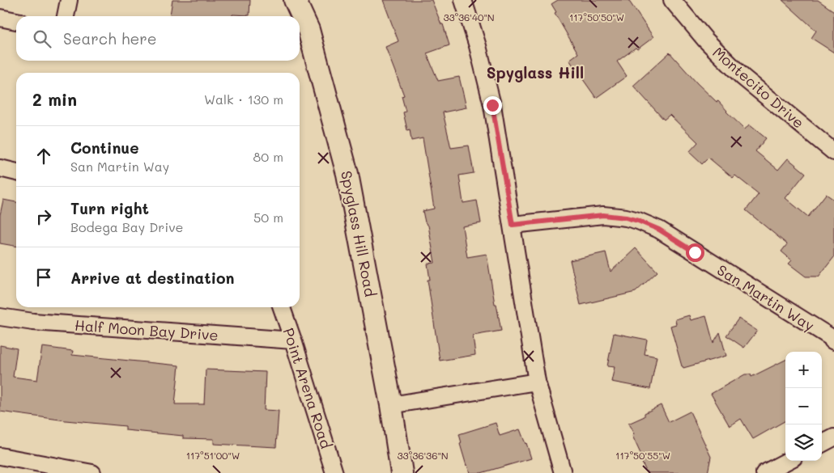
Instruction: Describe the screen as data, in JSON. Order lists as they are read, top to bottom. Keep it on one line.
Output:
{"streets":{"main road":["Spyglass Hill Road"],"street":["Montecito Drive","San Martin Way","Half Moon Bay Drive","Point Arena Road"]},"crossings":[["Half Moon Bay Drive","Point Arena Road"]],"districts":["Spyglass Hill"],"page":{"search":"Search here","heading":["2 min","Walk · 130 m"],"list":[["Continue","San Martin Way","80 m"],["Turn right","Bodega Bay Drive","50 m"],"Arrive at destination"],"map_buttons":["+","−"]},"coordinates":["117°50'50\"W","33°36'40\"N","33°36'36\"N","117°51'00\"W","117°50'55\"W"]}
